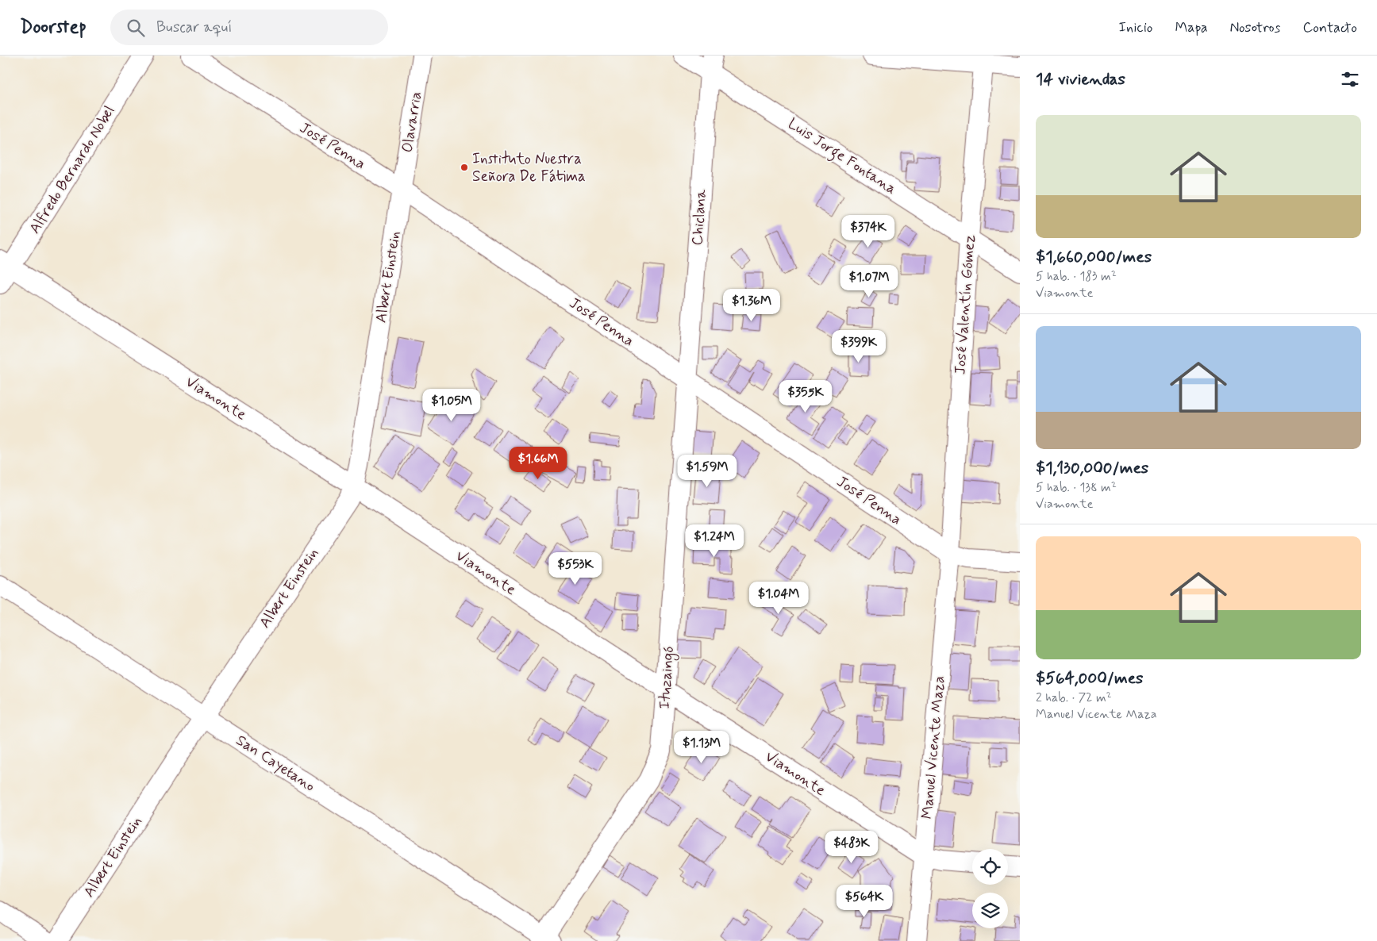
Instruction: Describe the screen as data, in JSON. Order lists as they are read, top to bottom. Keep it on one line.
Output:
{"streets":{"street":["Olavarria","José Penna","Luis Jorge Fontana","Alfredo Bernardo Nobel","Chiclana","Albert Einstein","José Valentín Gómez","Viamonte","Ituzaingó","Manuel Vicente Maza","San Cayetano"]},"crossings":[["Olavarria","José Penna"],["Olavarria","Albert Einstein"],["José Penna","Chiclana"],["José Penna","Albert Einstein"],["José Penna","José Valentín Gómez"],["José Penna","Ituzaingó"],["José Penna","Manuel Vicente Maza"],["Luis Jorge Fontana","Chiclana"],["Luis Jorge Fontana","José Valentín Gómez"],["Alfredo Bernardo Nobel","Viamonte"],["Chiclana","Ituzaingó"],["Albert Einstein","Viamonte"],["Albert Einstein","San Cayetano"],["José Valentín Gómez","Manuel Vicente Maza"],["Viamonte","Ituzaingó"],["Viamonte","Manuel Vicente Maza"],["Ituzaingó","San Cayetano"]],"places":["Instituto Nuestra Señora De Fátima"],"page":{"header":"Doorstep","search":"Buscar aquí","nav":["Inicio","Mapa","Nosotros","Contacto"],"heading":"14 viviendas","list":[{"name":"$1,660,000/mes","note":"5 hab. · 183 m² · Viamonte"},{"name":"$1,130,000/mes","note":"5 hab. · 138 m² · Viamonte"},{"name":"$564,000/mes","note":"2 hab. · 72 m² · Manuel Vicente Maza"}],"price":["$374K","$1.07M","$1.36M","$399K","$355K","$1.05M","$1.66M","$1.59M","$1.24M","$553K","$1.04M","$1.13M","$483K","$564K"]}}
